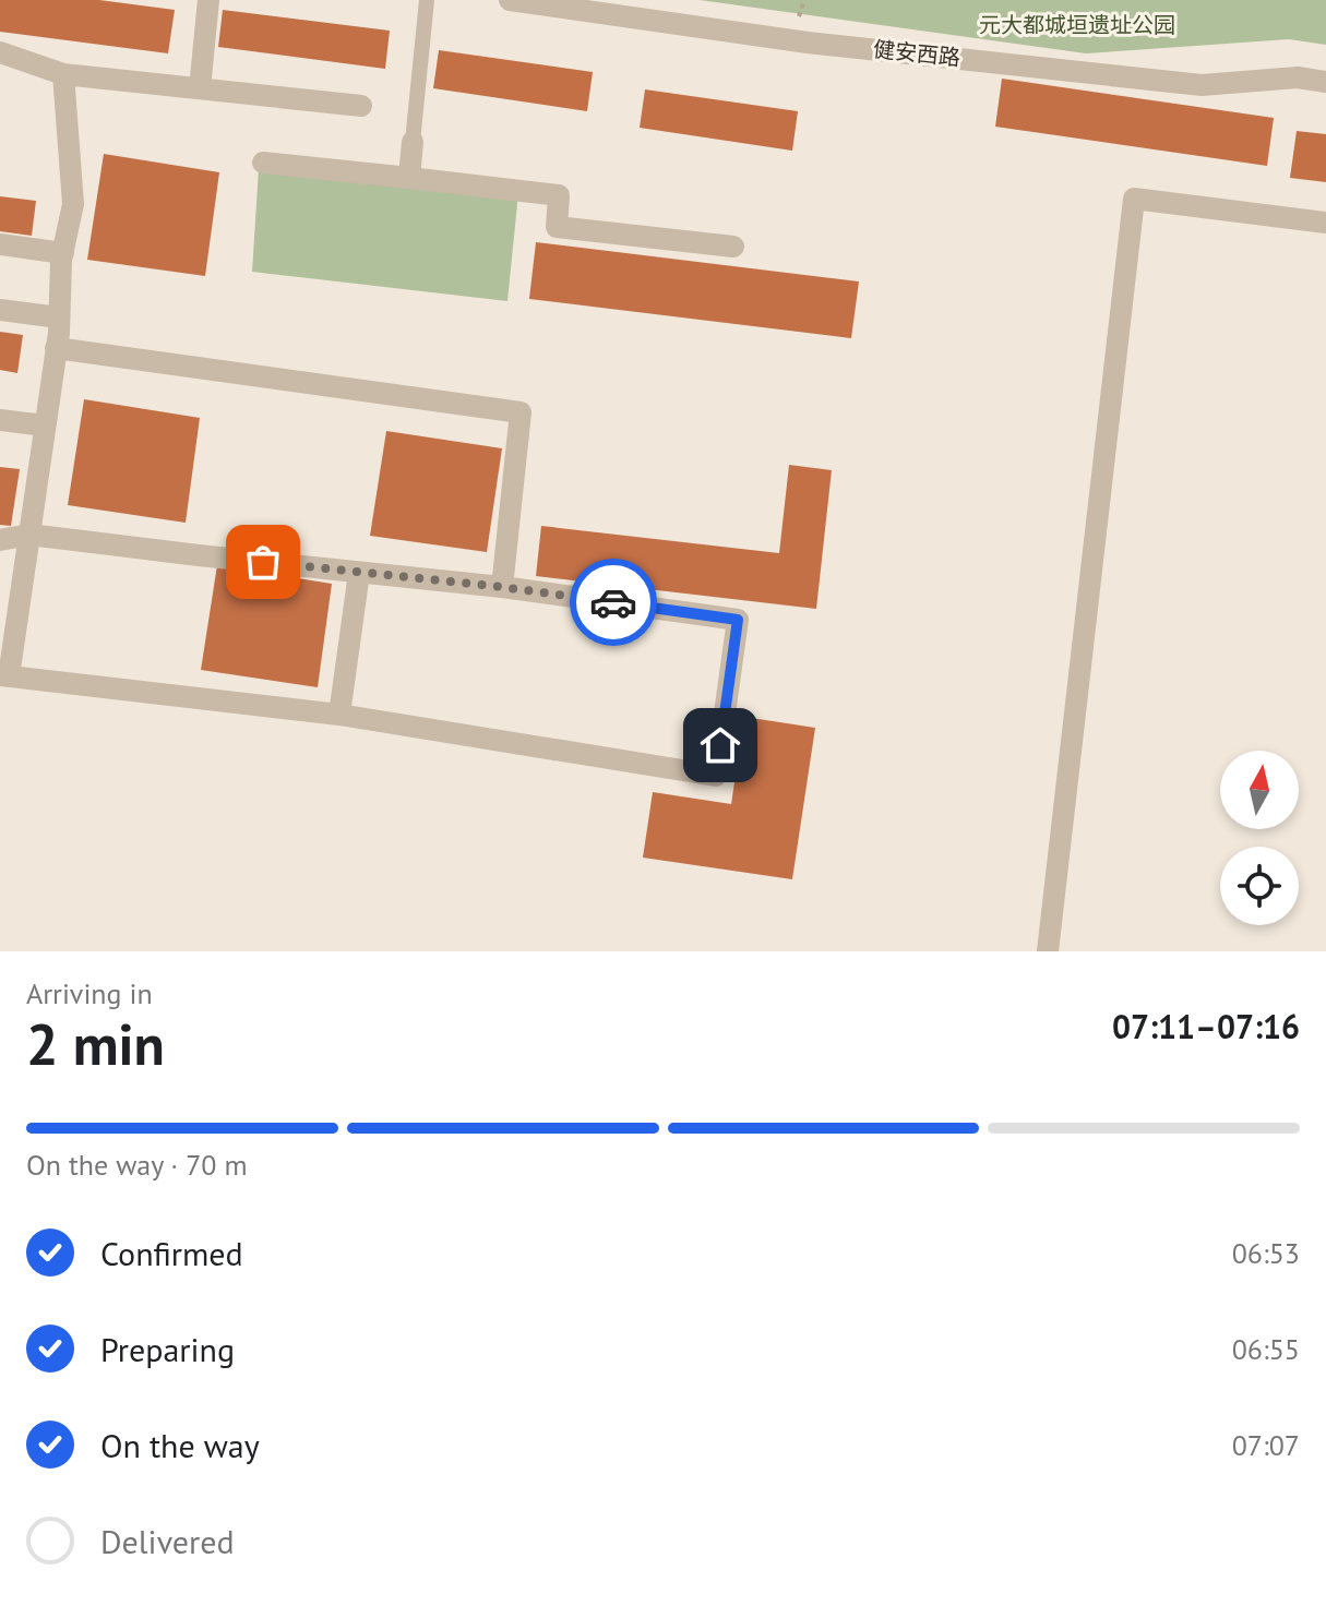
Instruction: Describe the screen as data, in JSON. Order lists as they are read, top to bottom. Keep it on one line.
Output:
{"streets":{"street":["健安西路"]},"parks":["元大都城垣遗址公园"],"north":"top","page":{"heading":["2 min","Arriving in","07:11–07:16"],"bar":"On the way · 70 m","list":[["Confirmed","06:53"],["Preparing","06:55"],["On the way","07:07"],"Delivered"]}}
